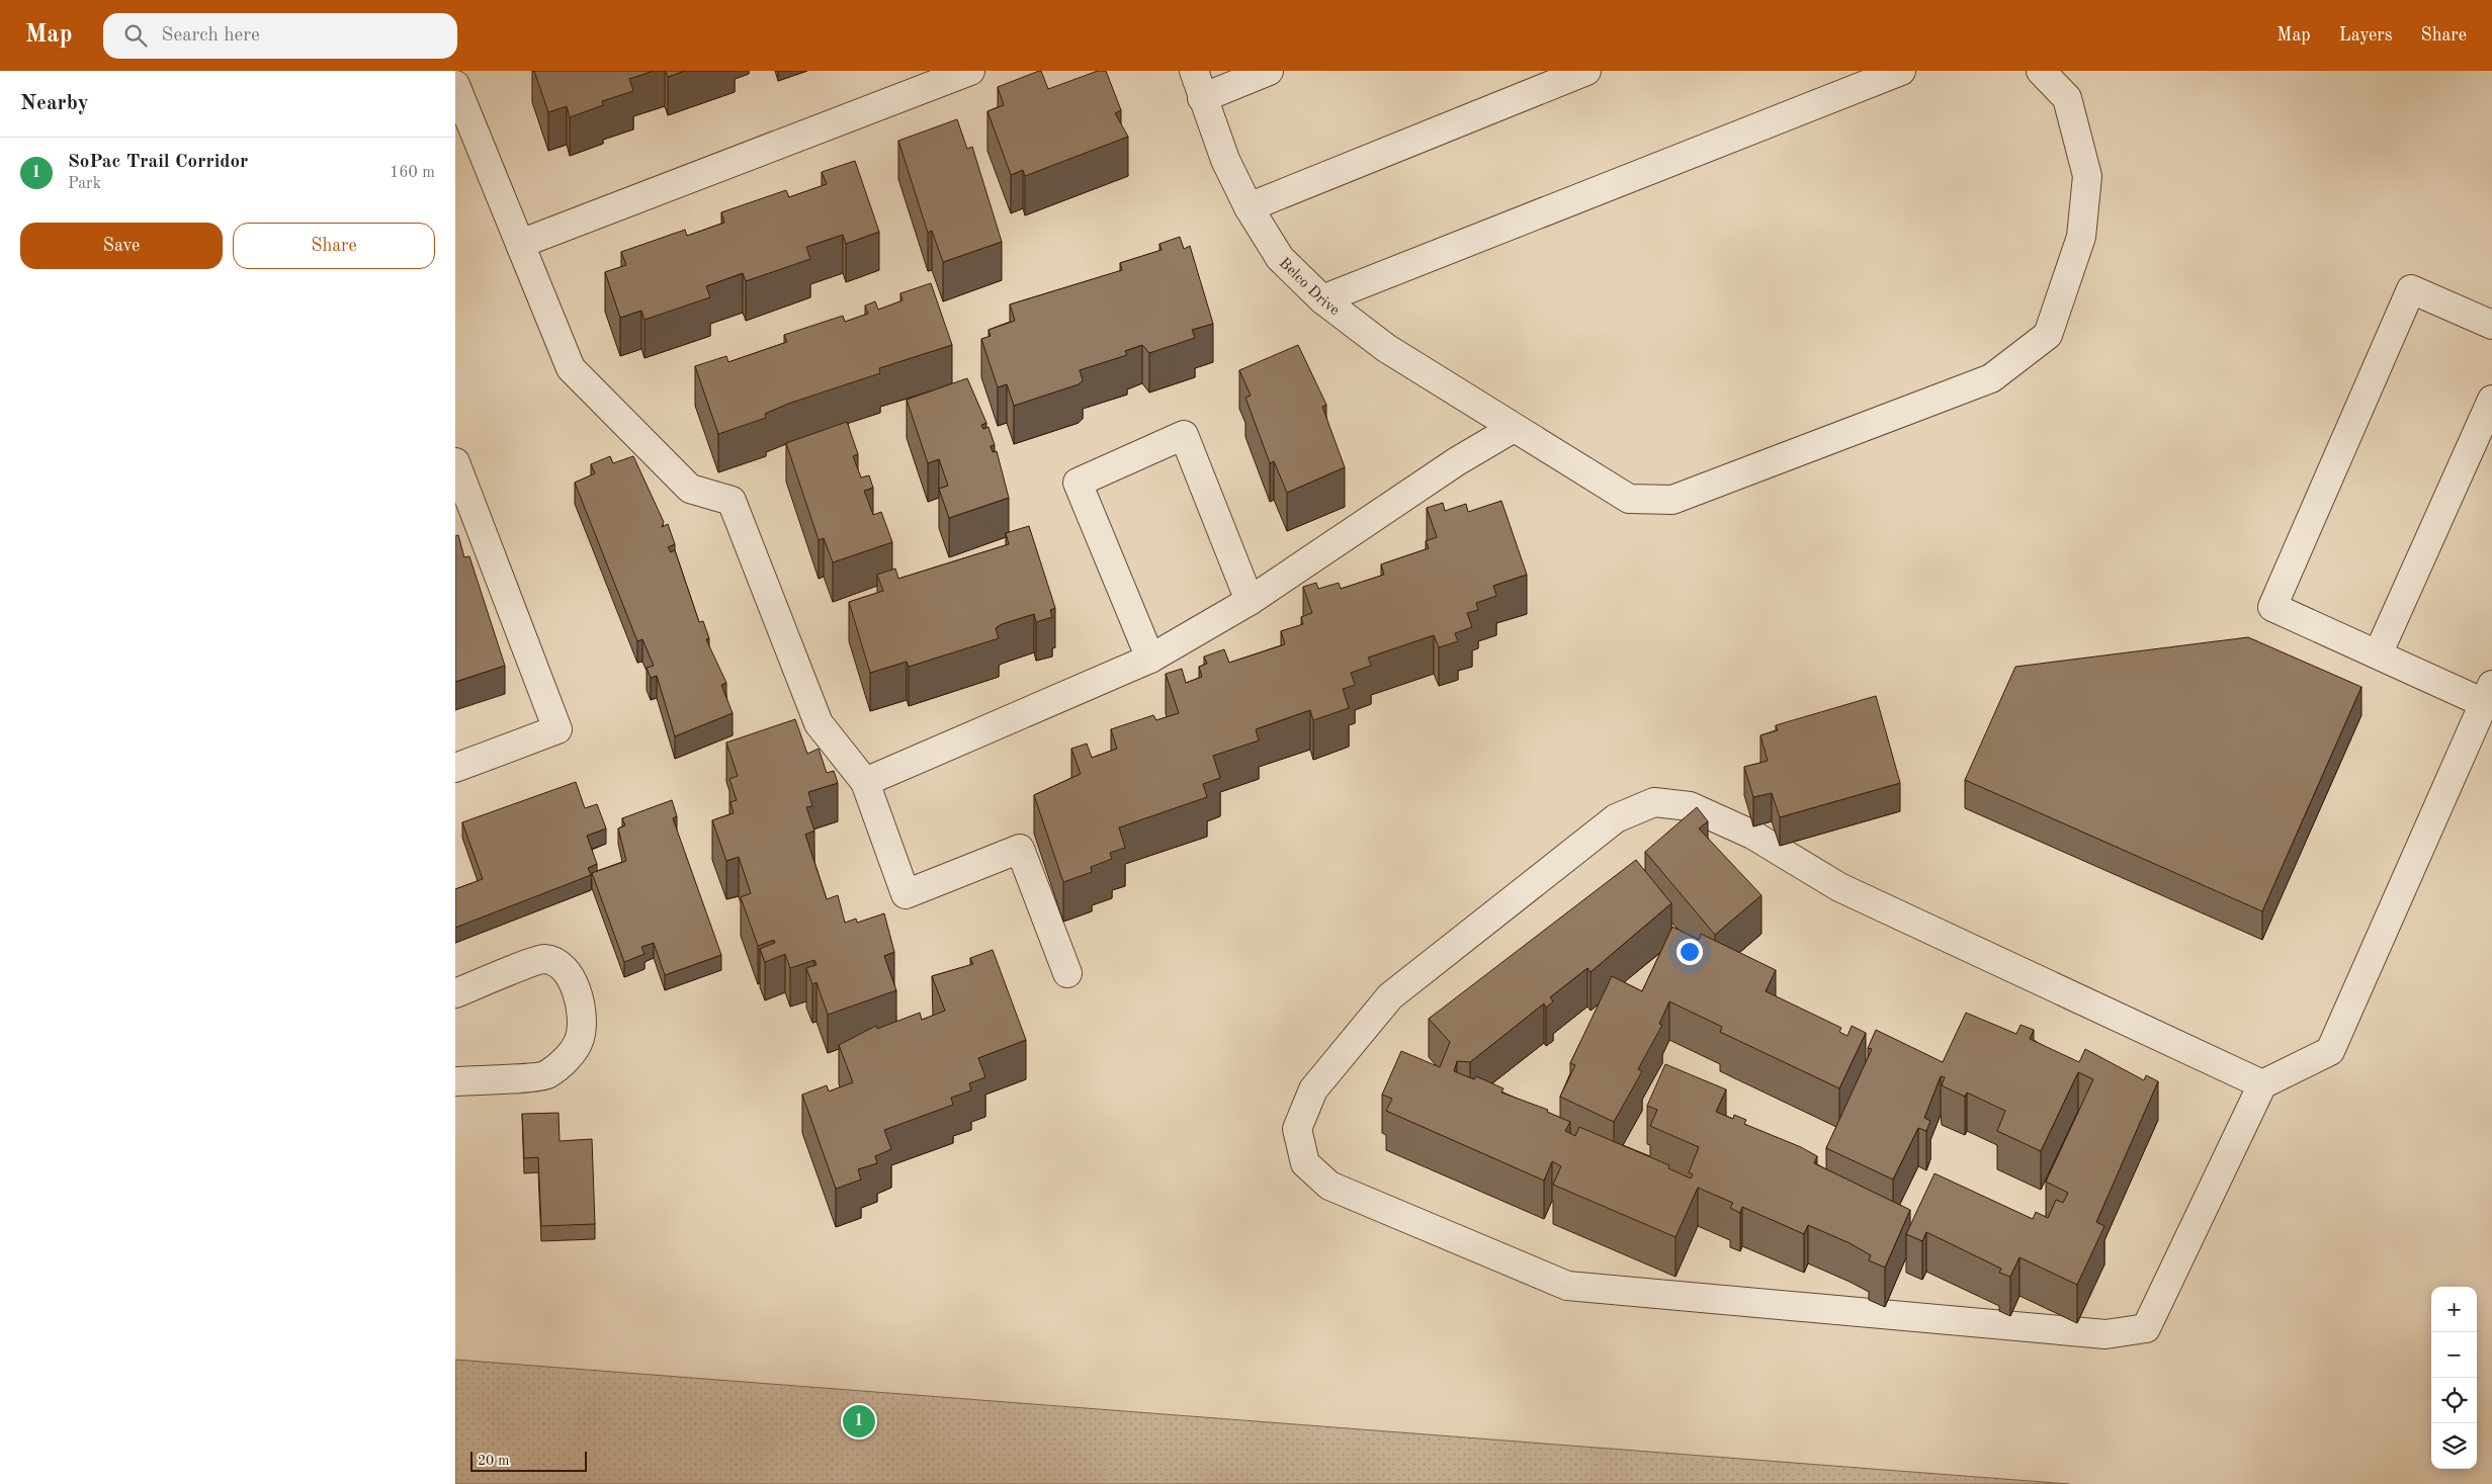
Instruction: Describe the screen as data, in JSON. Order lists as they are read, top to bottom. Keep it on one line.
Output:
{"streets":{"street":["Belco Drive"]},"scale_bar":"20 m","page":{"header":"Map","search":"Search here","nav":["Map","Layers","Share"],"heading":"Nearby","list":[{"mark":"1","name":"SoPac Trail Corridor","note":"Park","value":"160 m"}],"buttons":["Save","Share"],"map_buttons":["+","−"],"pins":"1","scale":"20 m"}}
